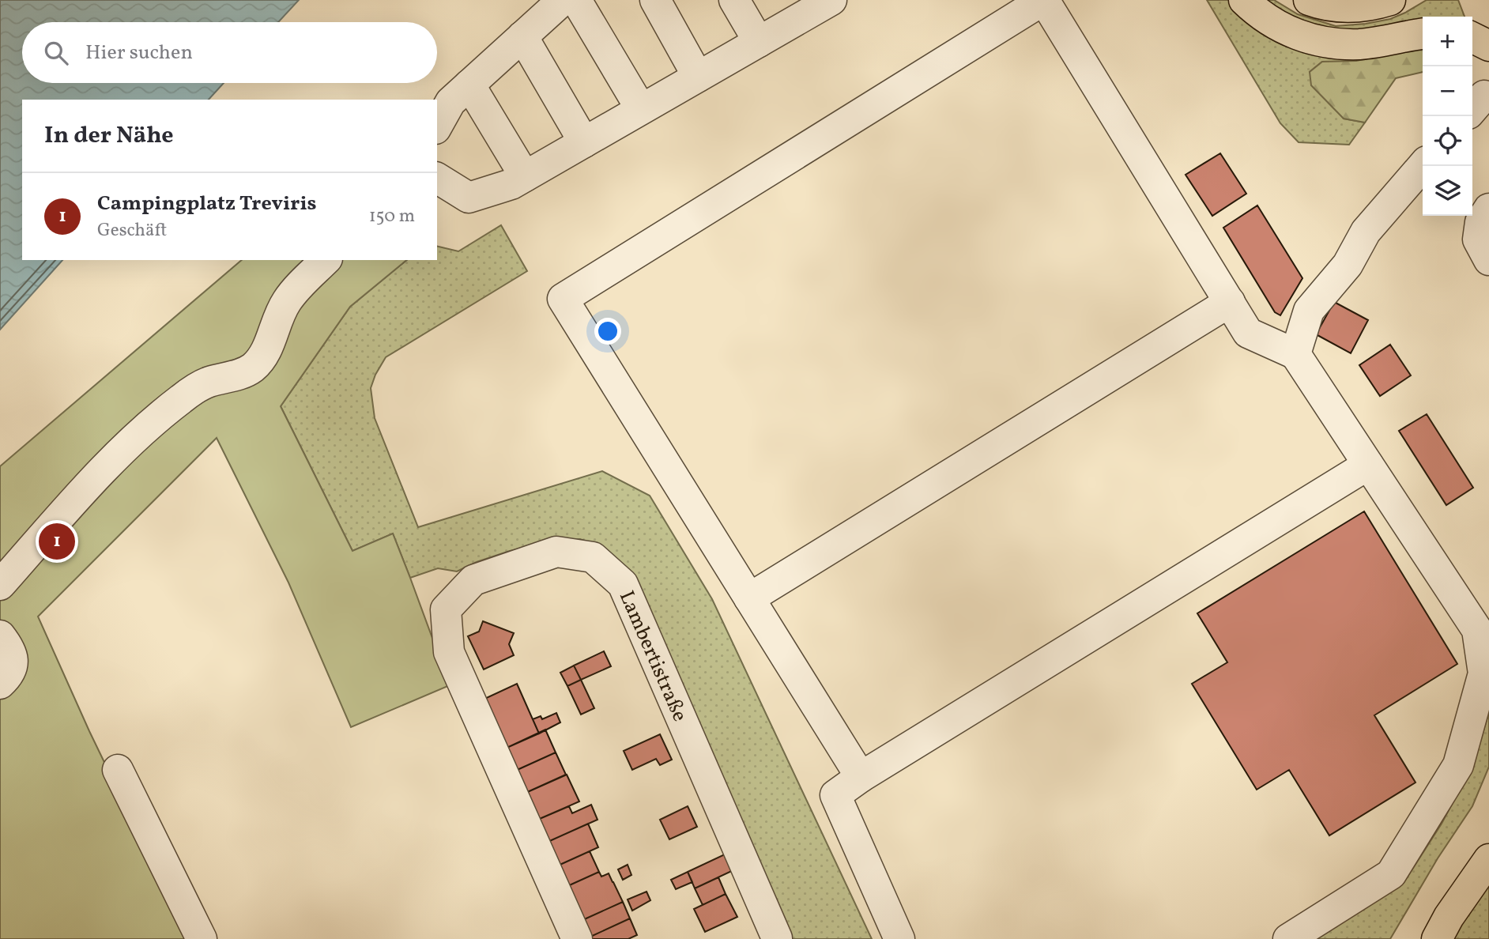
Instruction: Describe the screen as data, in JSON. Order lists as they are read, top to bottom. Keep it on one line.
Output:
{"streets":{"street":["Lambertistraße"]},"page":{"map_buttons":["+","−"],"search":"Hier suchen","heading":"In der Nähe","list":[{"mark":"1","name":"Campingplatz Treviris","note":"Geschäft","value":"150 m"}],"pins":"1"}}
